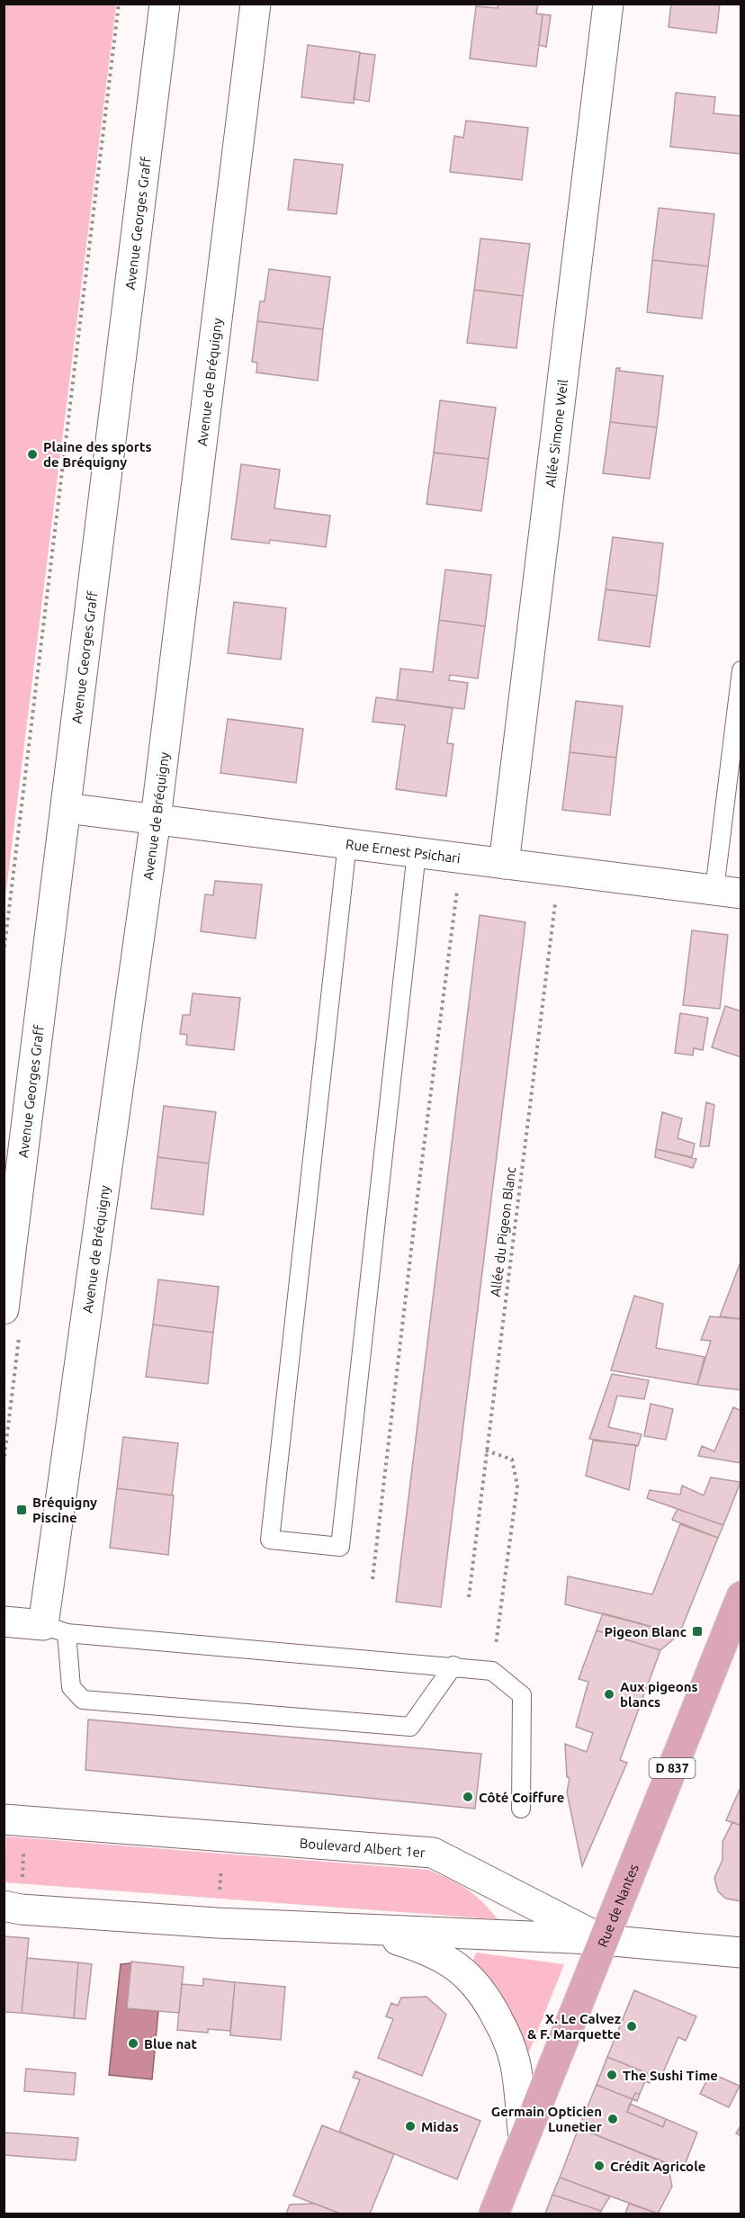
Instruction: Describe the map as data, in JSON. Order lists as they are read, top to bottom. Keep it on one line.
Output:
{"streets":{"main road":["D 837","Rue de Nantes"],"street":["Avenue Georges Graff","Avenue de Bréquigny","Allée Simone Weil","Rue Ernest Psichari","Boulevard Albert 1er"],"path":["Allée du Pigeon Blanc"]},"crossings":[["Avenue Georges Graff","Rue Ernest Psichari"],["Avenue de Bréquigny","Rue Ernest Psichari"],["Allée Simone Weil","Rue Ernest Psichari"],["Rue Ernest Psichari","Allée du Pigeon Blanc"],["Boulevard Albert 1er","Rue de Nantes"]],"places":{"other":["Plaine des sports de Bréquigny","Aux pigeons blancs","Côté Coiffure","X. Le Calvez & F. Marquette","Blue nat","The Sushi Time","Germain Opticien Lunetier","Midas","Crédit Agricole"],"transit":["Bréquigny Piscine","Pigeon Blanc"]}}
